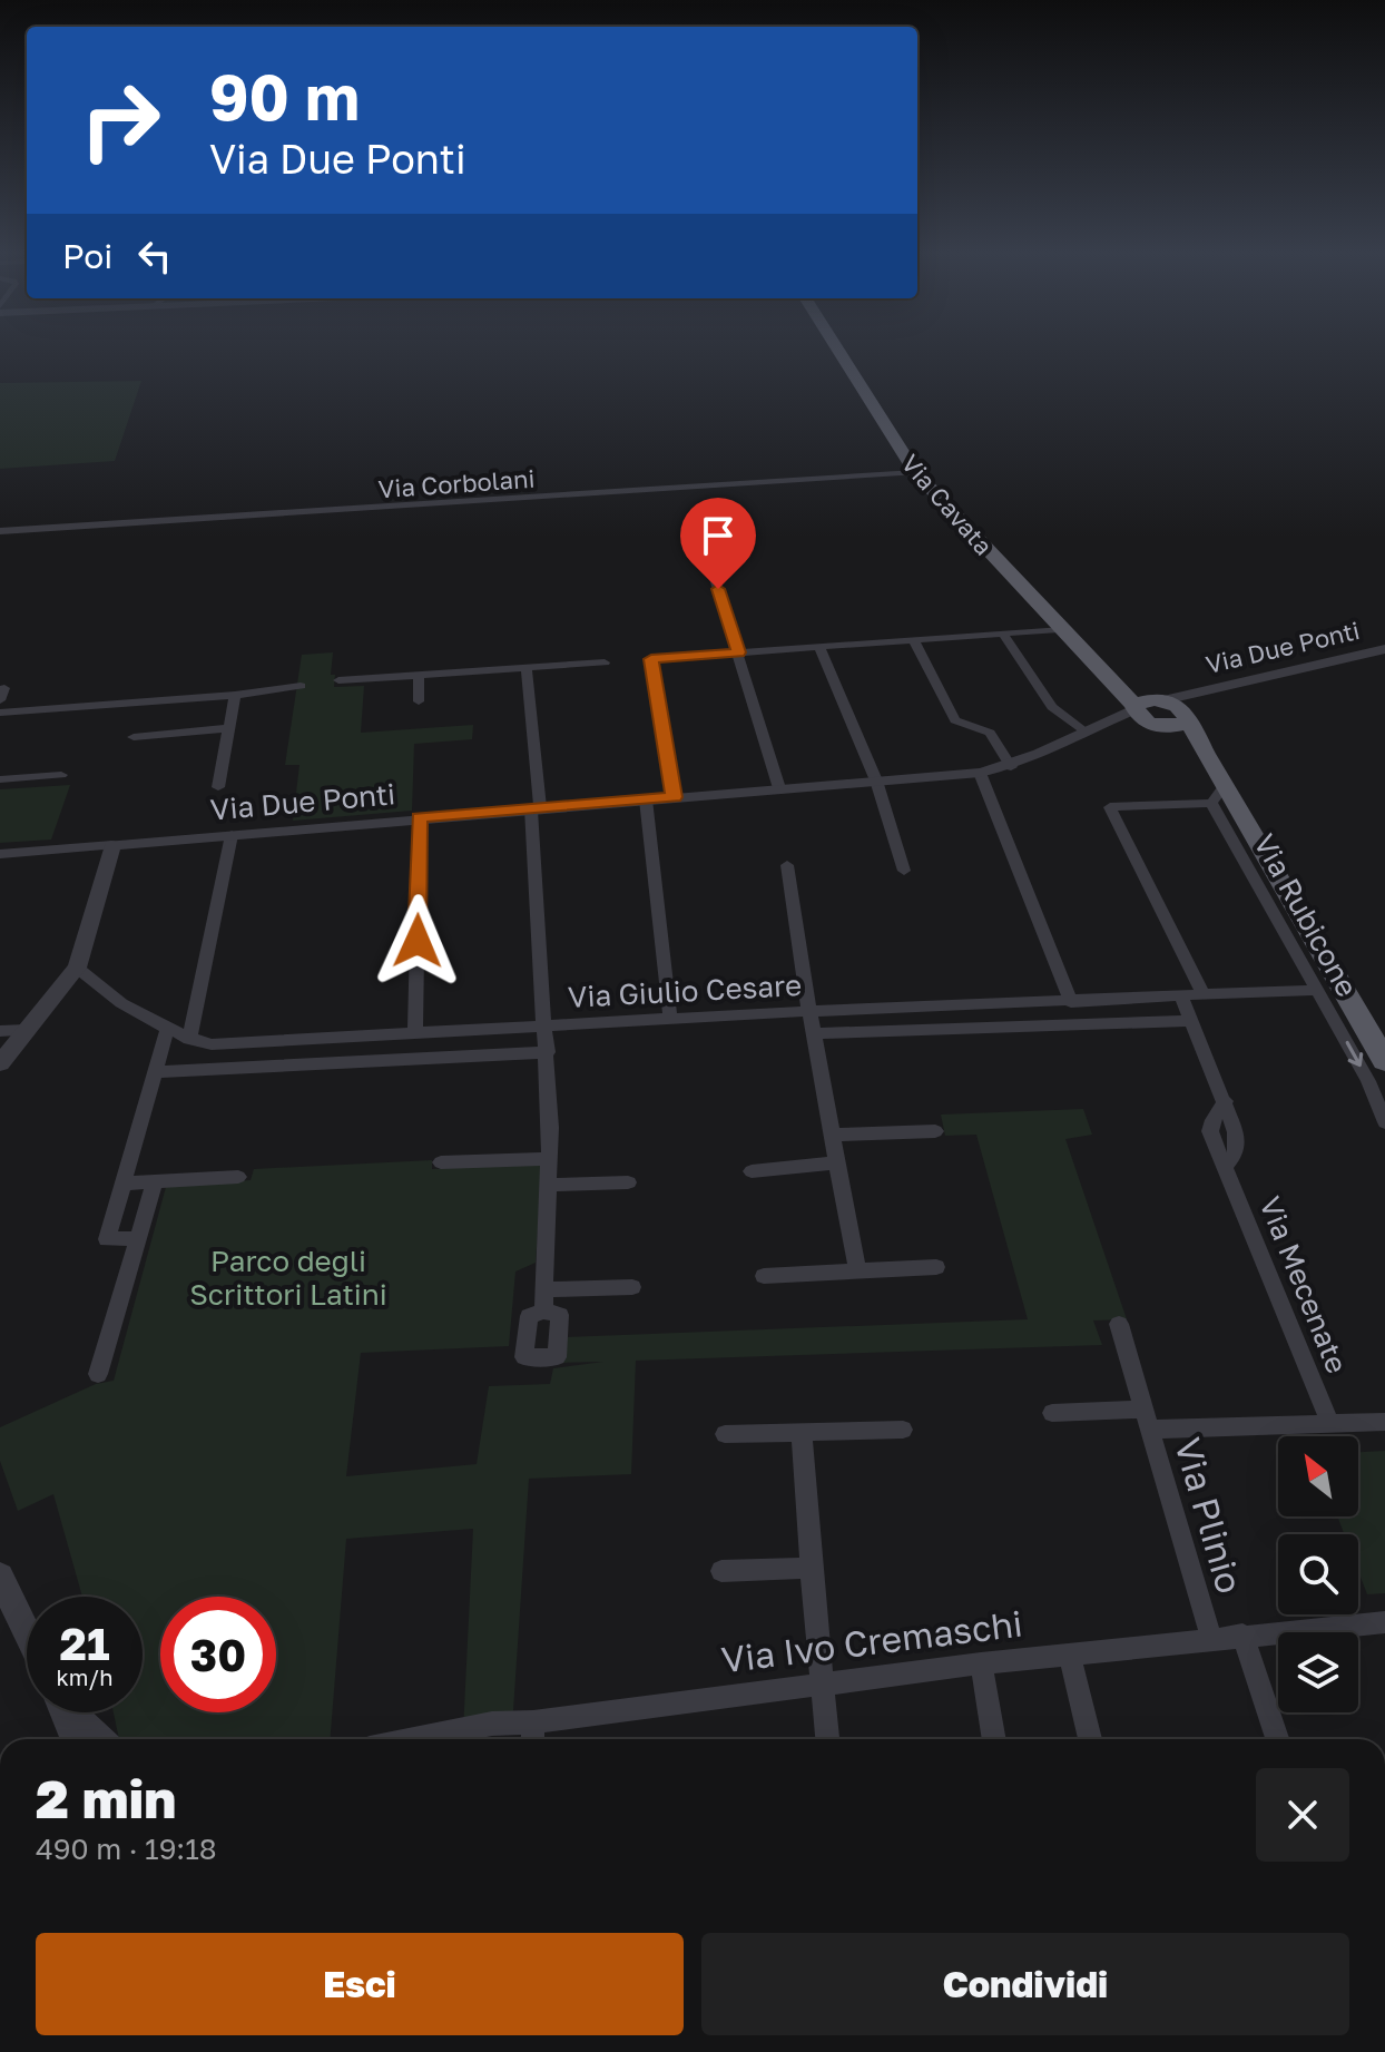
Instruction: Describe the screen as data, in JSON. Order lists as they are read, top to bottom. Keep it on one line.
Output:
{"streets":{"main road":["Via Cavata"],"street":["Via Corbolani","Via Due Ponti","Via Rubicone","Via Giulio Cesare","Via Mecenate","Via Plinio","Via Ivo Cremaschi"]},"crossings":[["Via Corbolani","Via Cavata"],["Via Cavata","Via Due Ponti"],["Via Cavata","Via Rubicone"],["Via Rubicone","Via Giulio Cesare"],["Via Giulio Cesare","Via Mecenate"],["Via Plinio","Via Ivo Cremaschi"]],"one_way":["Via Rubicone"],"parks":["Parco degli Scrittori Latini"],"north":"top left","page":{"turn":["90 m","Via Due Ponti"],"then":"Poi","speed":"21 km/h","limit":"30","heading":["2 min","490 m · 19:18"],"buttons":["Esci","Condividi"]}}
